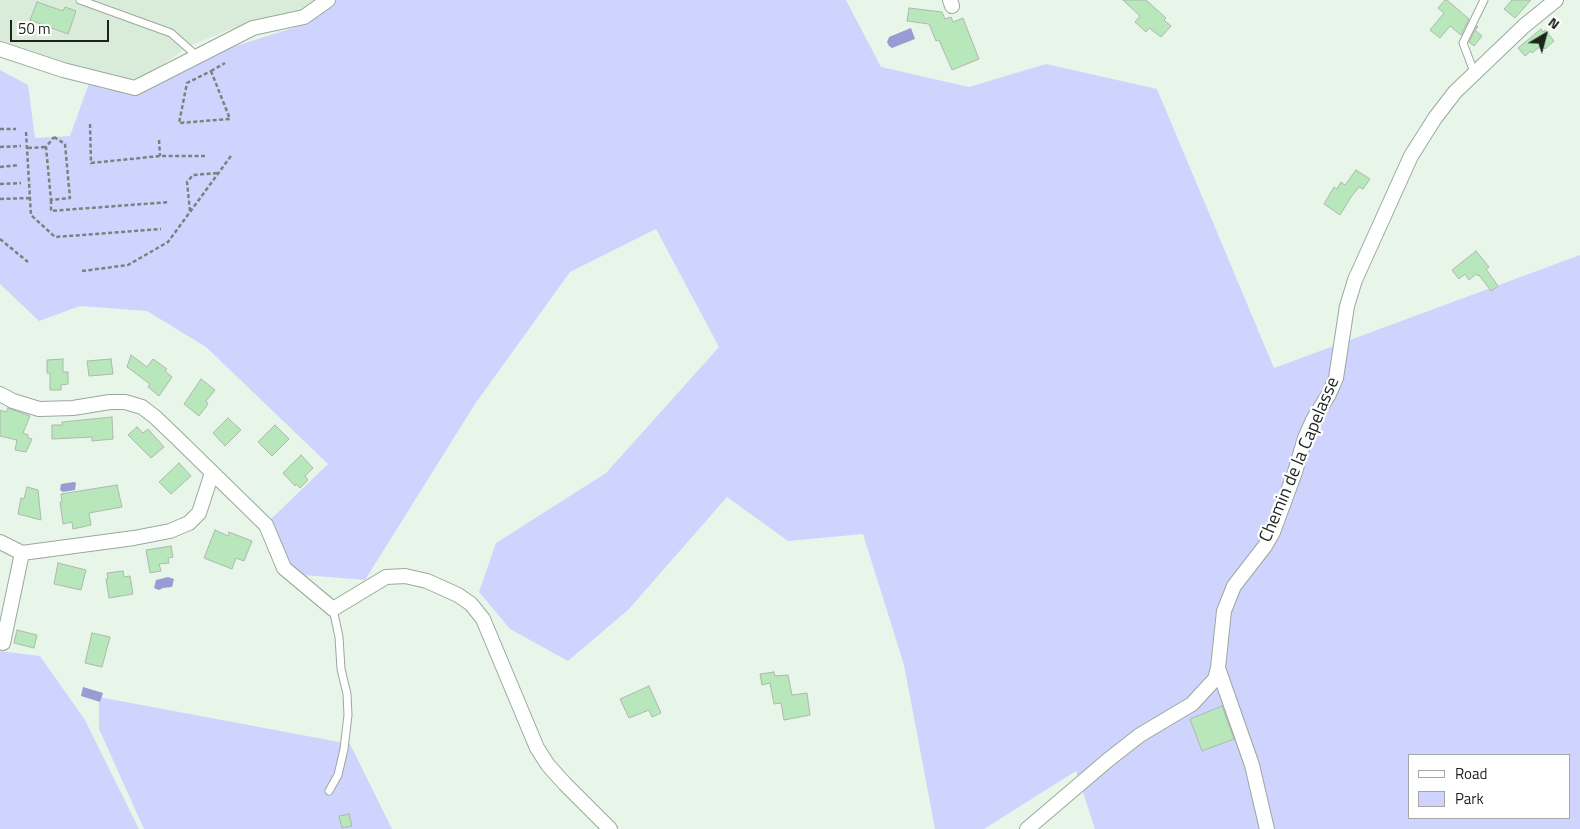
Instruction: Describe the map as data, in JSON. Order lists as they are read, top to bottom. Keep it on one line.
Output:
{"streets":{"street":["Chemin de la Capelasse"]},"legend":["Road","Park"],"scale_bar":"50 m","north":"top right"}
